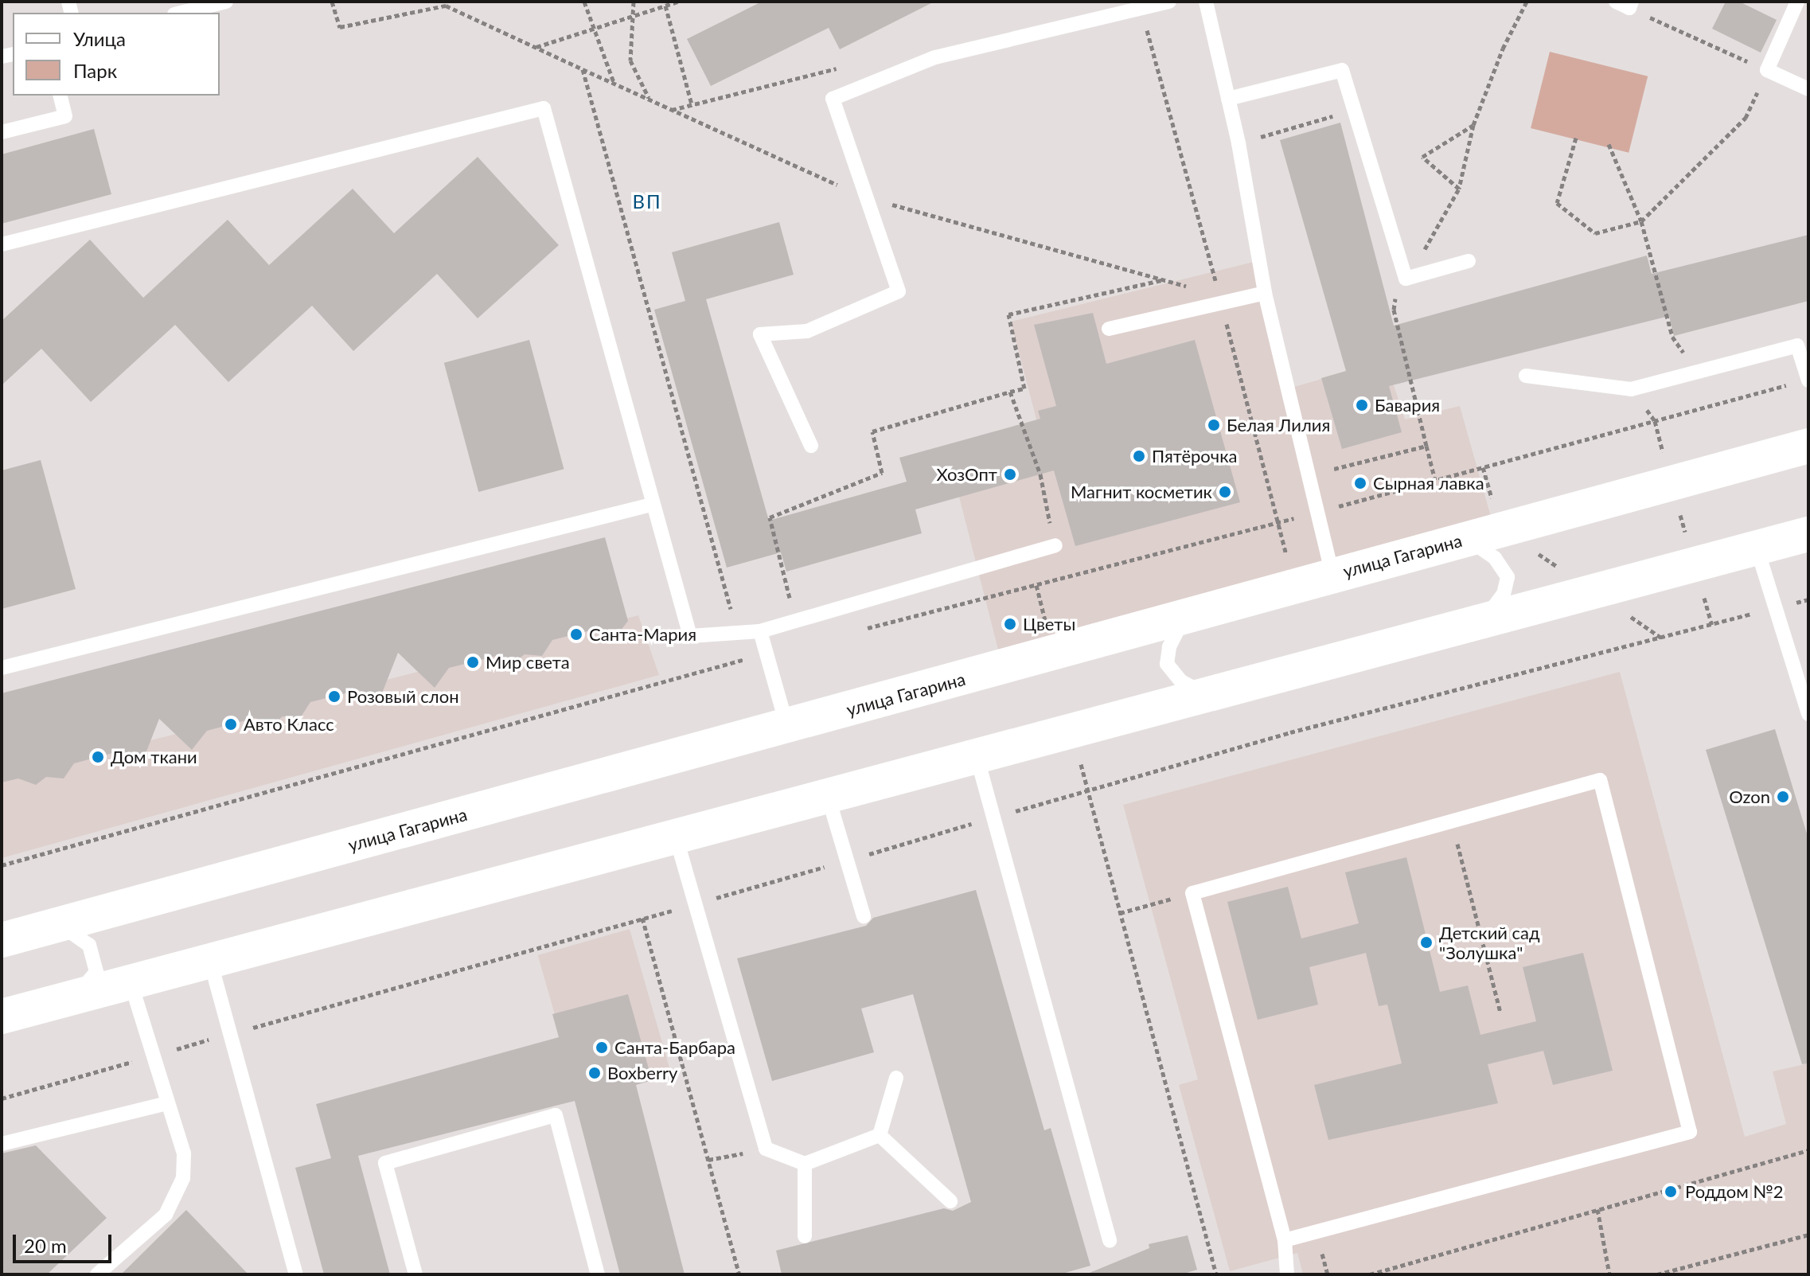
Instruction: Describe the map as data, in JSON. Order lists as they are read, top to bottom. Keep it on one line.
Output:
{"streets":{"street":["улица Гагарина"]},"districts":["ВП"],"places":["Бавария","Белая Лилия","Пятёрочка","ХозОпт","Сырная лавка","Магнит косметик","Цветы","Санта-Мария","Мир света","Розовый слон","Авто Класс","Дом ткани","Ozon","Детский сад \"Золушка\"","Санта-Барбара","Boxberry","Роддом №2"],"legend":["Улица","Парк"],"scale_bar":"20 m"}
